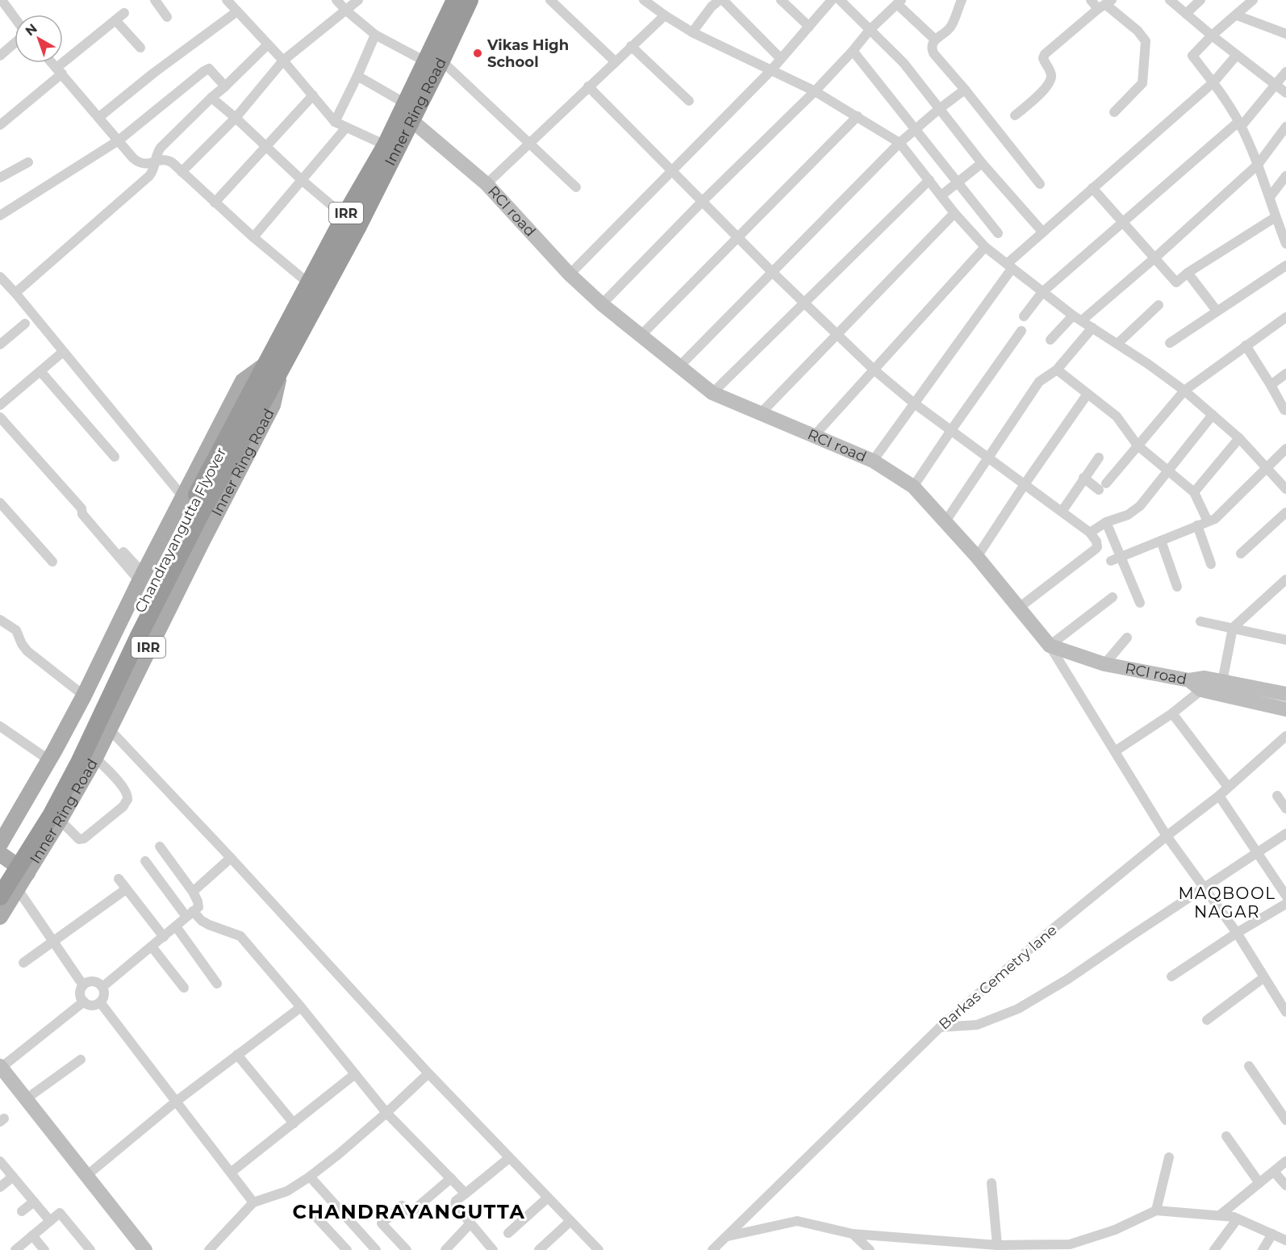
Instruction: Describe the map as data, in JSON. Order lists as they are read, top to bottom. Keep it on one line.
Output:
{"streets":{"highway":["Inner Ring Road","IRR","Chandrayangutta Flyover"],"street":["RCI road","Barkas Cemetry lane"]},"crossings":[["Inner Ring Road","RCI road"],["Inner Ring Road","Chandrayangutta Flyover"]],"districts":["MAQBOOL NAGAR","CHANDRAYANGUTTA"],"places":["Vikas High School"],"north":"top left"}
